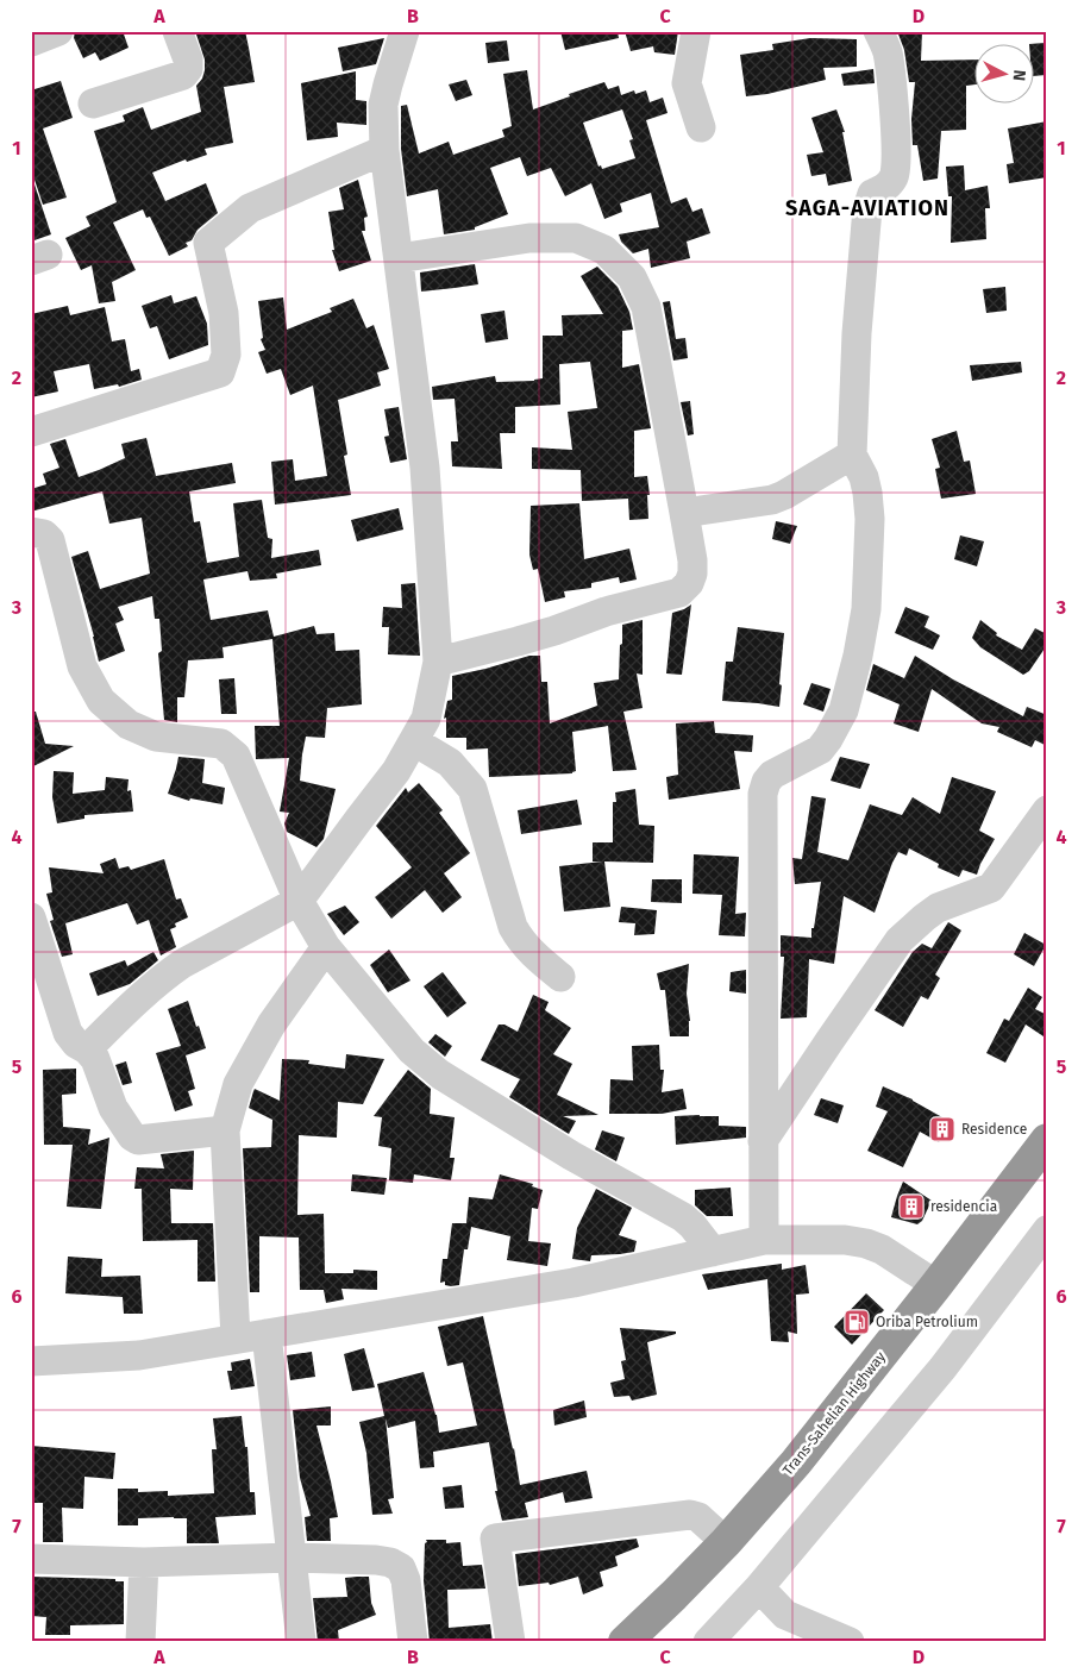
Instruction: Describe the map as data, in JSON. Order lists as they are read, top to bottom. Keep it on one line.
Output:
{"streets":{"highway":["Trans-Sahelian Highway"]},"districts":["SAGA-AVIATION"],"places":{"building":["Residence","residencia"],"fuel station":["Oriba Petrolium"]},"north":"right","grid":{"columns":["A","B","C","D"],"rows":["1","2","3","4","5","6","7"]}}
